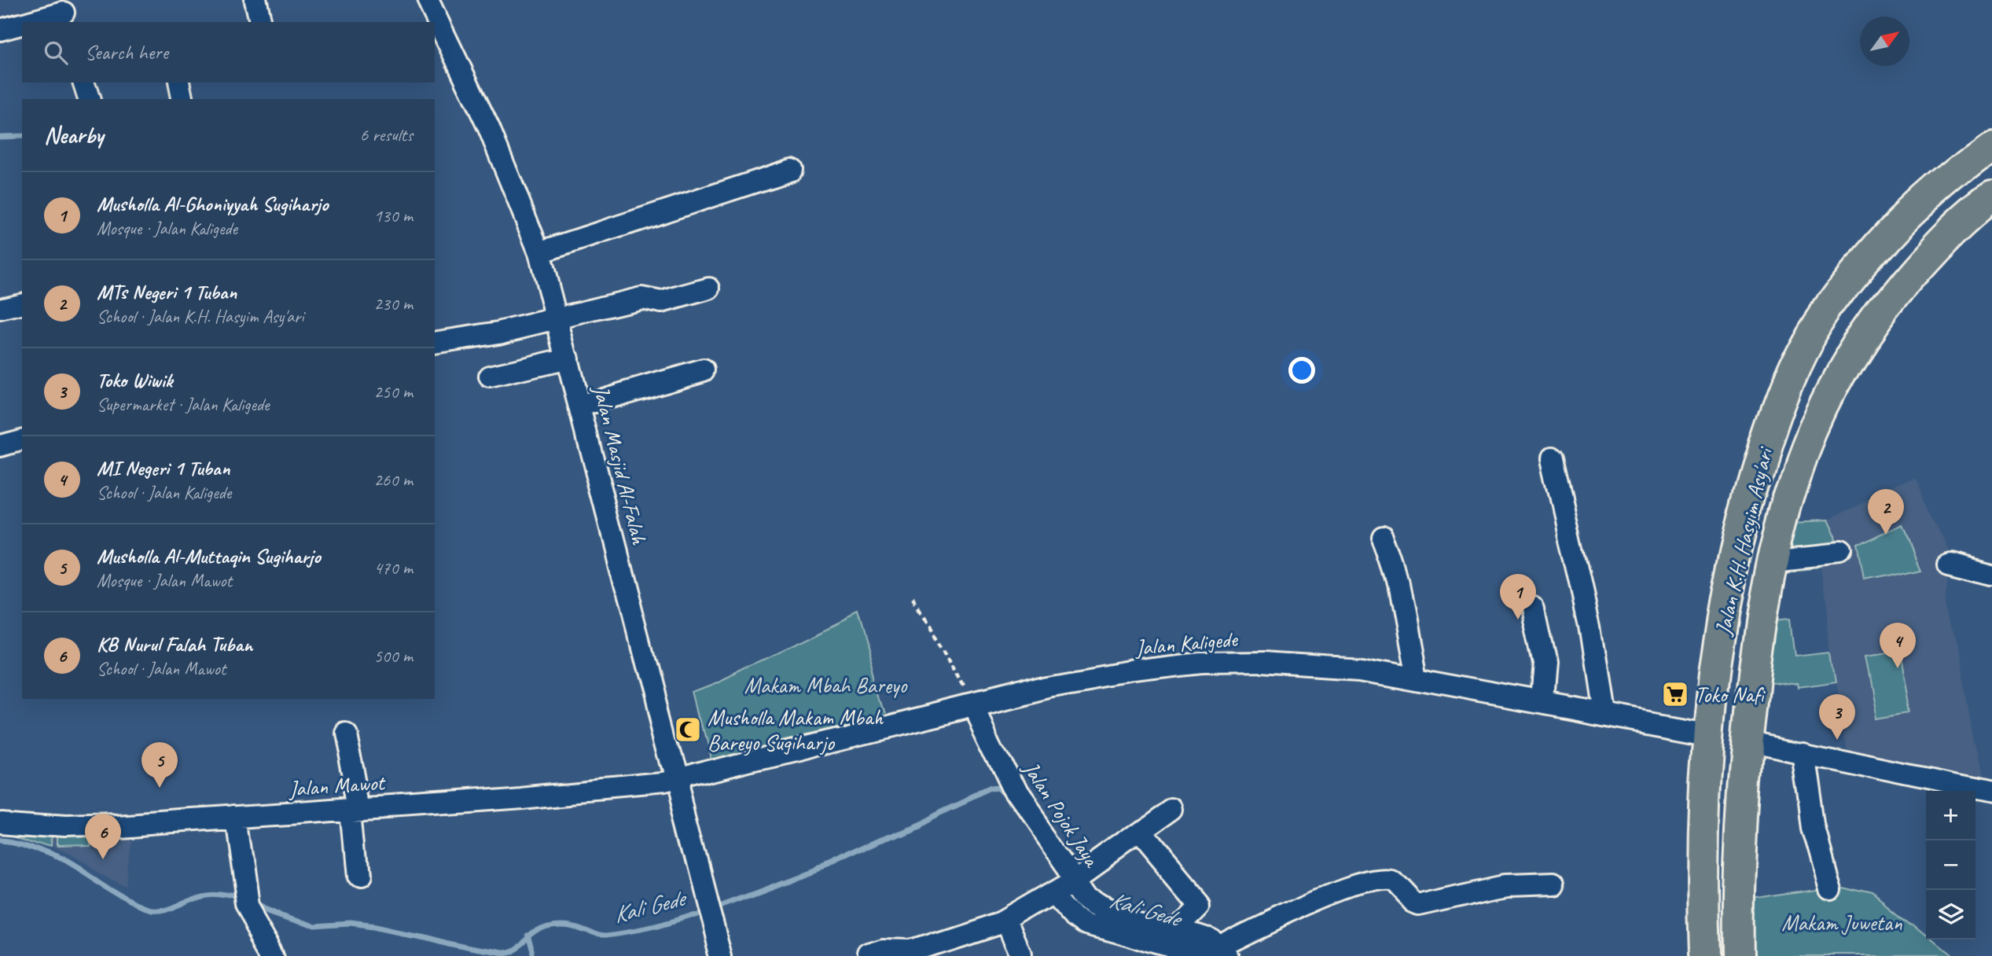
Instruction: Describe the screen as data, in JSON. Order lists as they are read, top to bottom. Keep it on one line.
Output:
{"streets":{"highway":["Jalan K.H. Hasyim Asy'ari"],"street":["Jalan Masjid Al-Falah","Jalan Kaligede","Jalan Mawot","Jalan Pojok Jaya"]},"crossings":[["Jalan Masjid Al-Falah","Jalan Kaligede"],["Jalan Masjid Al-Falah","Jalan Mawot"],["Jalan K.H. Hasyim Asy'ari","Jalan Kaligede"],["Jalan Kaligede","Jalan Mawot"],["Jalan Kaligede","Jalan Pojok Jaya"]],"water":["Kali Gede"],"parks":["Makam Mbah Bareyo","Makam Juwetan"],"places":{"supermarket":["Toko Nafi"],"mosque":["Musholla Makam Mbah Bareyo Sugiharjo"]},"north":"top right","page":{"search":"Search here","heading":["Nearby","6 results"],"list":[{"mark":"1","name":"Musholla Al-Ghoniyyah Sugiharjo","note":"Mosque · Jalan Kaligede","value":"130 m"},{"mark":"2","name":"MTs Negeri 1 Tuban","note":"School · Jalan K.H. Hasyim Asy'ari","value":"230 m"},{"mark":"3","name":"Toko Wiwik","note":"Supermarket · Jalan Kaligede","value":"250 m"},{"mark":"4","name":"MI Negeri 1 Tuban","note":"School · Jalan Kaligede","value":"260 m"},{"mark":"5","name":"Musholla Al-Muttaqin Sugiharjo","note":"Mosque · Jalan Mawot","value":"470 m"},{"mark":"6","name":"KB Nurul Falah Tuban","note":"School · Jalan Mawot","value":"500 m"}],"pins":["2","1","4","3","5","6"],"map_buttons":["+","−"]}}
